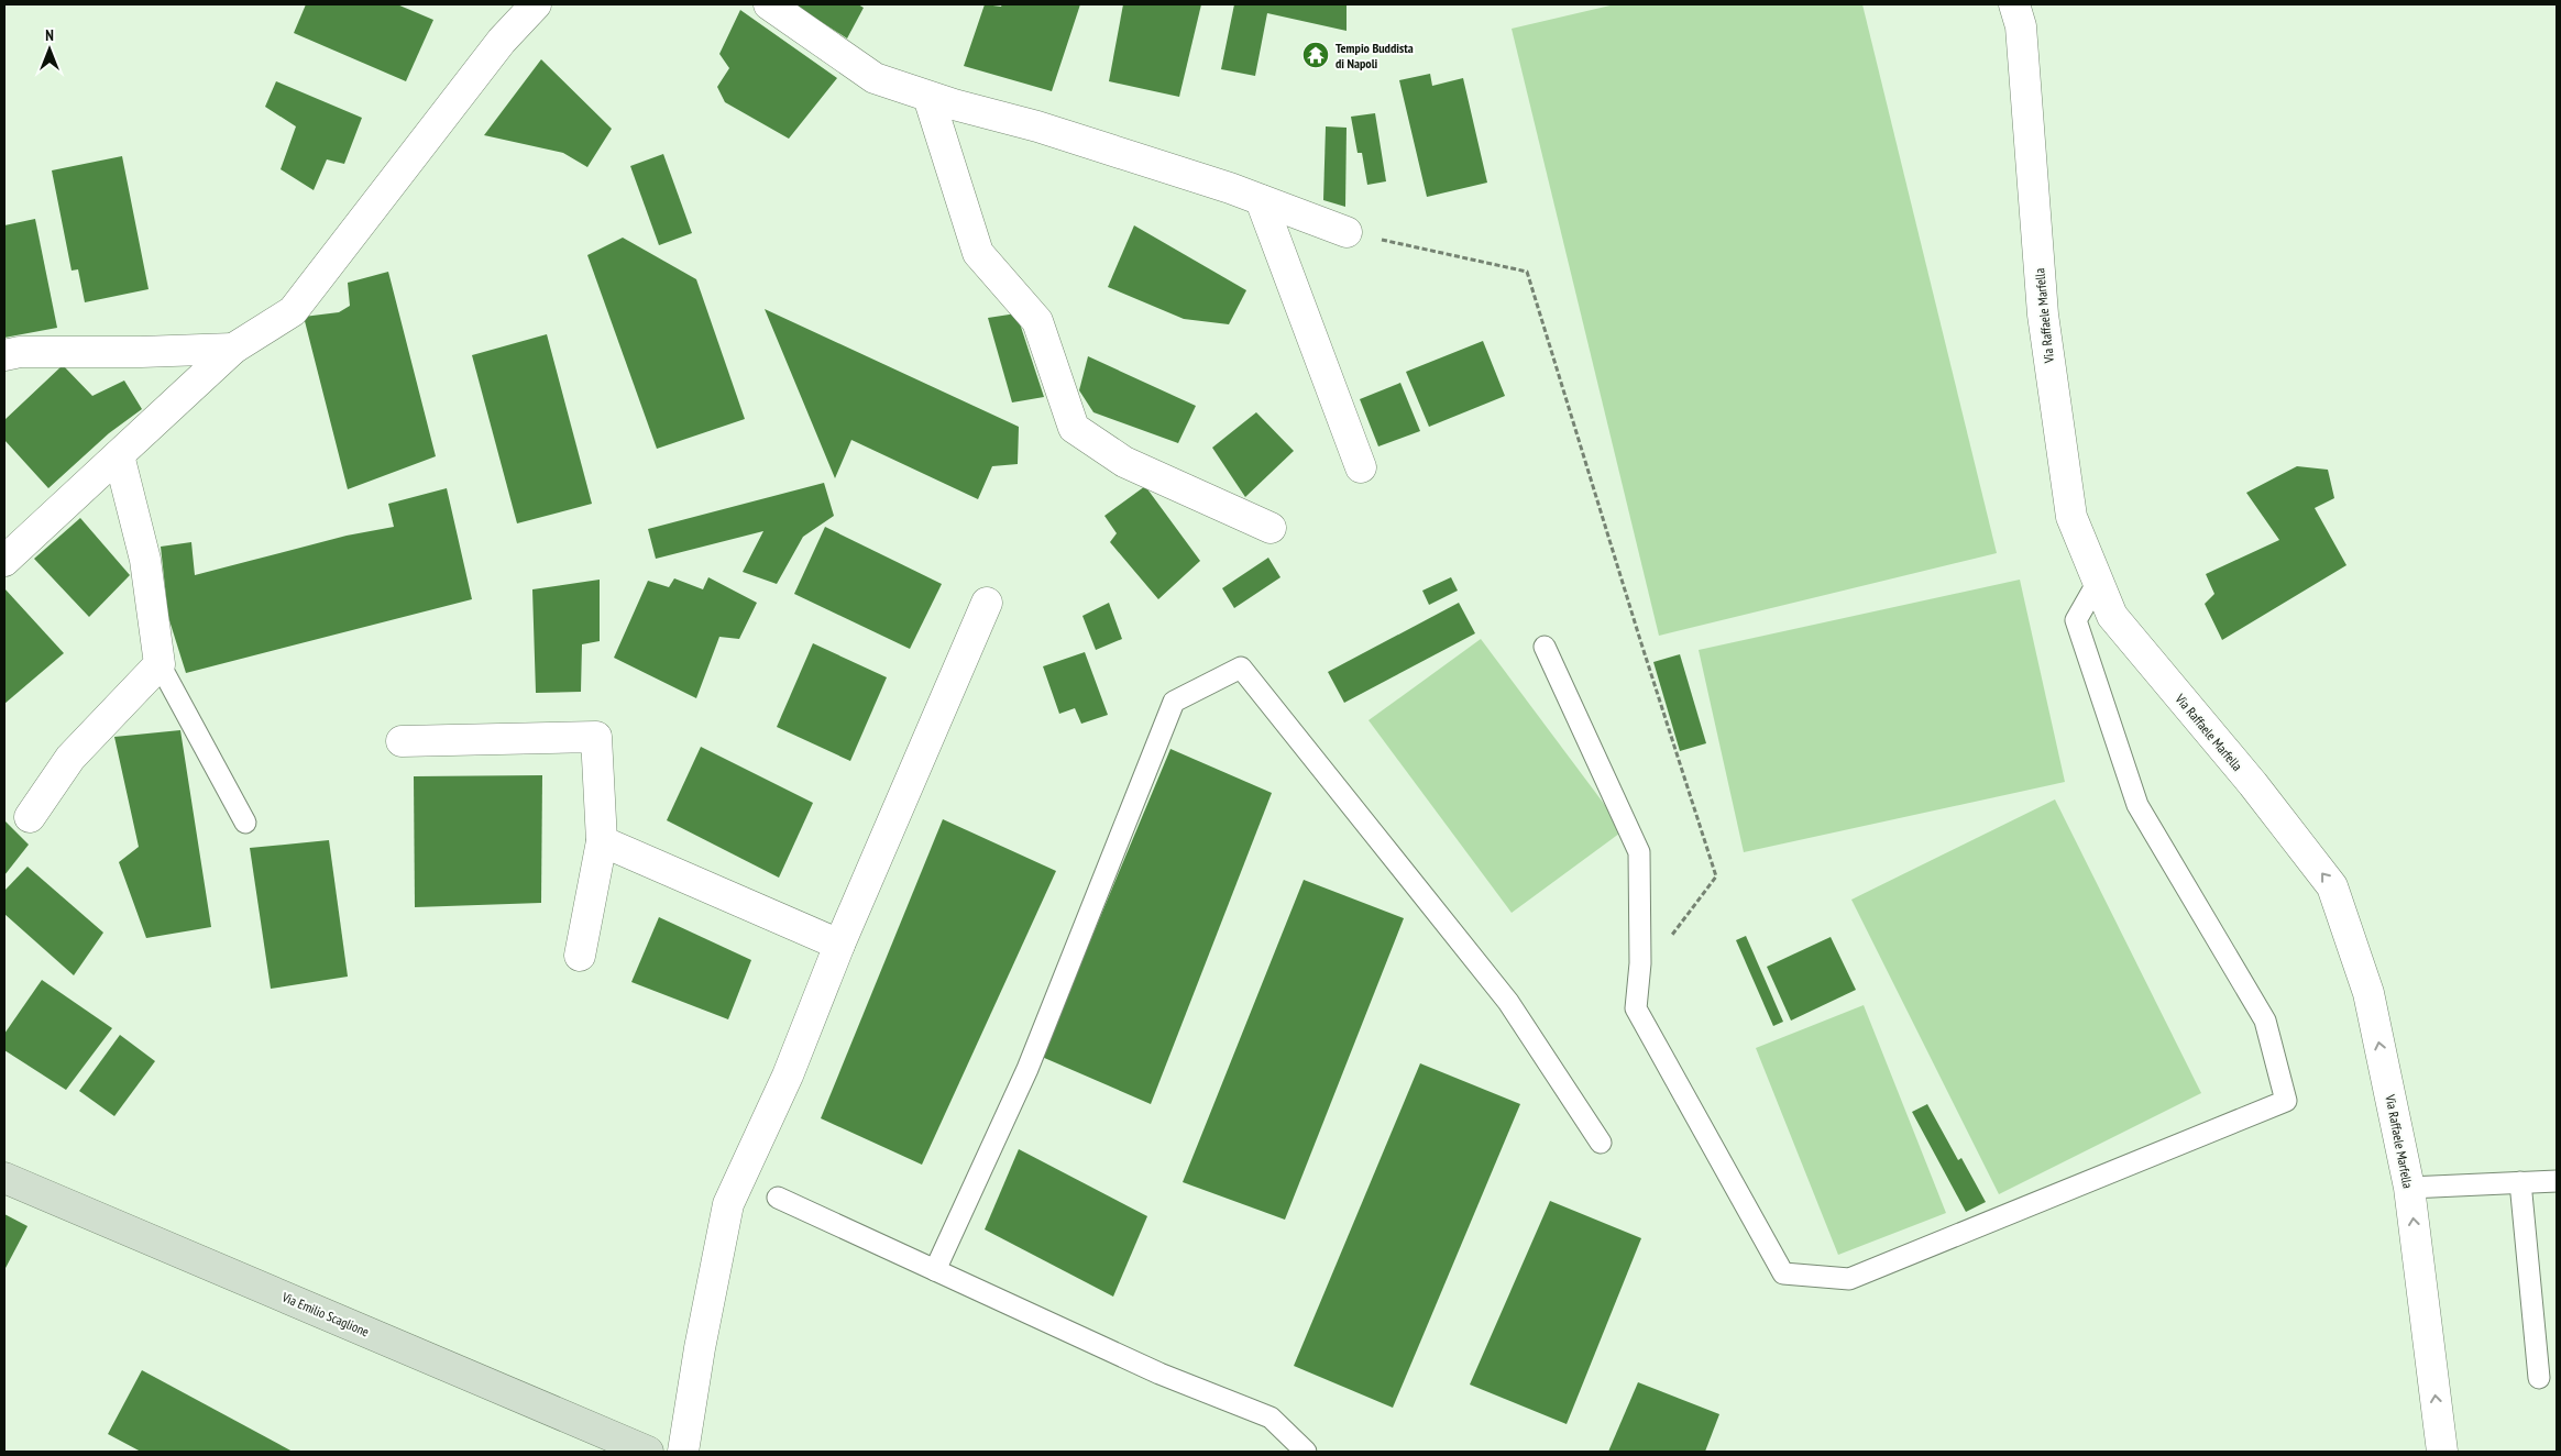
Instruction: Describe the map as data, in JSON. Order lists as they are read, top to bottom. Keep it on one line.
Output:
{"streets":{"main road":["Via Emilio Scaglione"],"street":["Via Raffaele Marfella"]},"one_way":["Via Raffaele Marfella"],"places":{"temple":["Tempio Buddista di Napoli"]},"north":"top"}
